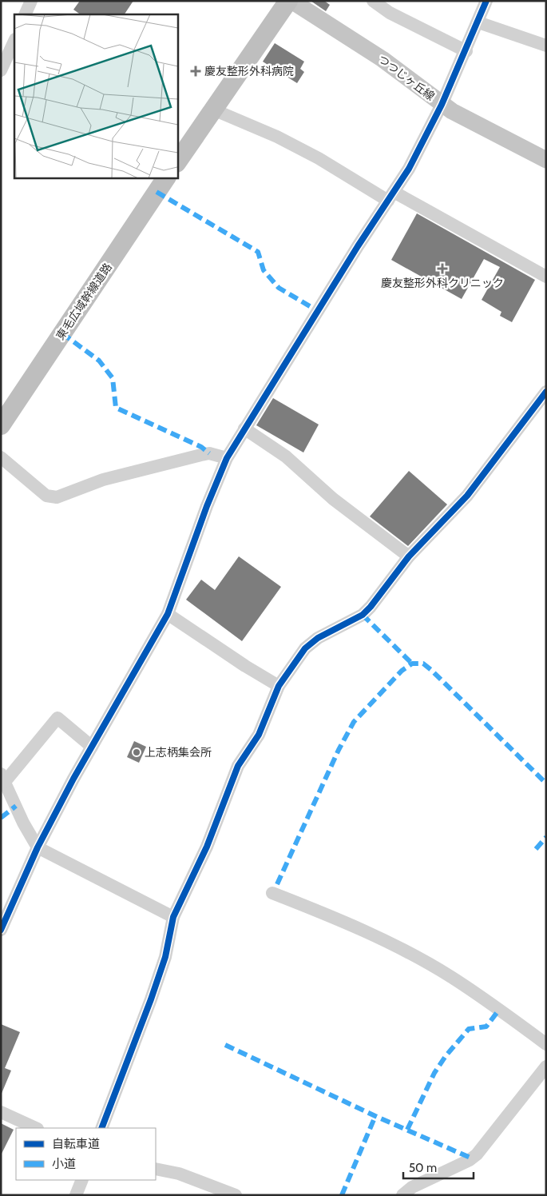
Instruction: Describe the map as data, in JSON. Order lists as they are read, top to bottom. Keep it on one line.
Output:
{"streets":{"highway":["東毛広域幹線道路"],"main road":["つつじヶ丘線"]},"places":{"health":["慶友整形外科病院","慶友整形外科クリニック"],"other":["上志柄集会所"]},"legend":["自転車道","小道"],"scale_bar":"50 m"}
